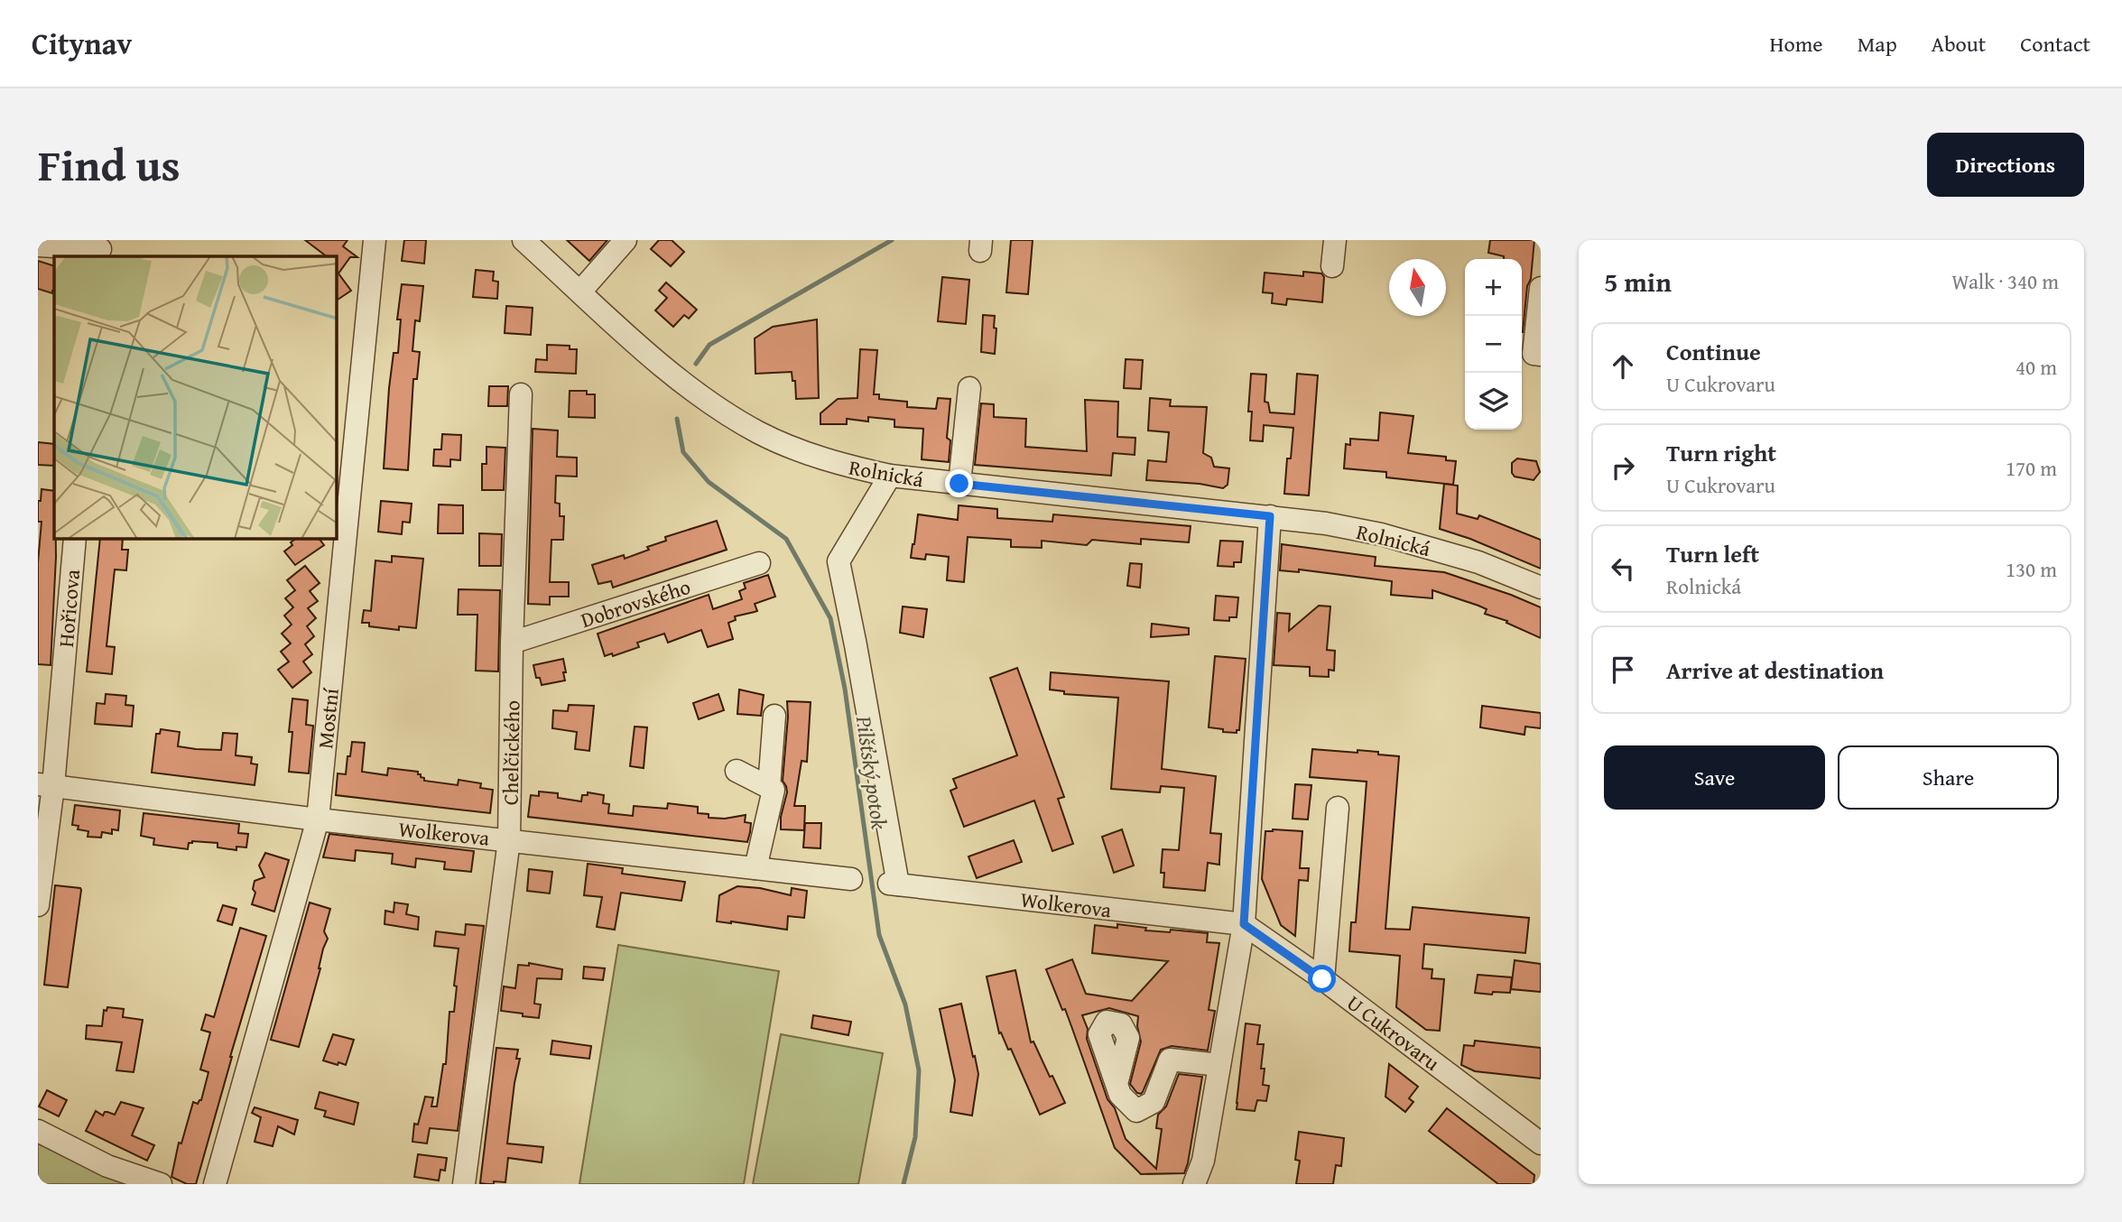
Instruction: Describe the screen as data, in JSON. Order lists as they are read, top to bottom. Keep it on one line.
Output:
{"streets":{"street":["Rolnická","Dobrovského","Hořicova","Mostní","Chelčického","Wolkerova","U Cukrovaru"]},"crossings":[["Rolnická","Wolkerova"],["Dobrovského","Chelčického"],["Hořicova","Wolkerova"],["Mostní","Wolkerova"],["Chelčického","Wolkerova"],["Wolkerova","U Cukrovaru"]],"water":["Pilšťský potok"],"north":"top","page":{"header":"Citynav","nav":["Home","Map","About","Contact"],"title":"Find us","buttons":["Directions",["Save","Share"]],"heading":["5 min","Walk · 340 m"],"map_buttons":["+","−"],"list":[["Continue","U Cukrovaru","40 m"],["Turn right","U Cukrovaru","170 m"],["Turn left","Rolnická","130 m"],"Arrive at destination"]}}
